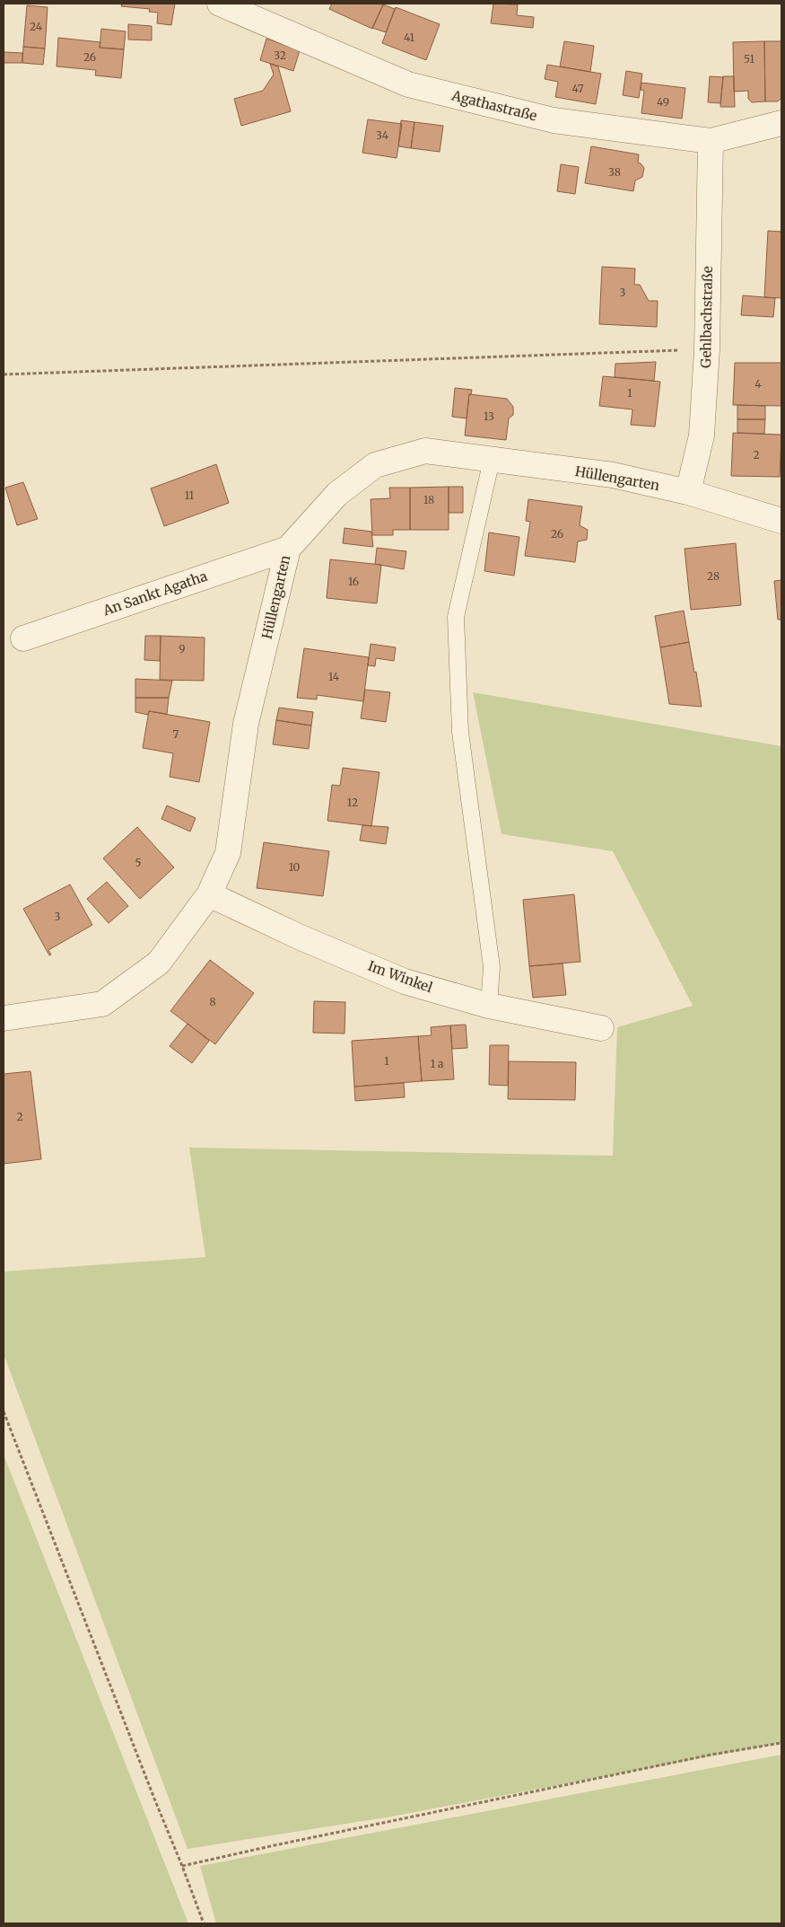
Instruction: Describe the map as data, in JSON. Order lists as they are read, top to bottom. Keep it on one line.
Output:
{"streets":{"street":["Agathastraße","Gehlbachstraße","Hüllengarten","An Sankt Agatha","Im Winkel"]},"crossings":[["Agathastraße","Gehlbachstraße"],["Gehlbachstraße","Hüllengarten"],["Hüllengarten","An Sankt Agatha"],["Hüllengarten","Im Winkel"]],"house_numbers":["24","41","32","26","51","47","49","34","38","3","4","1","13","2","11","18","26","28","16","9","14","7","12","5","10","3","8","1","1 a","2"]}
